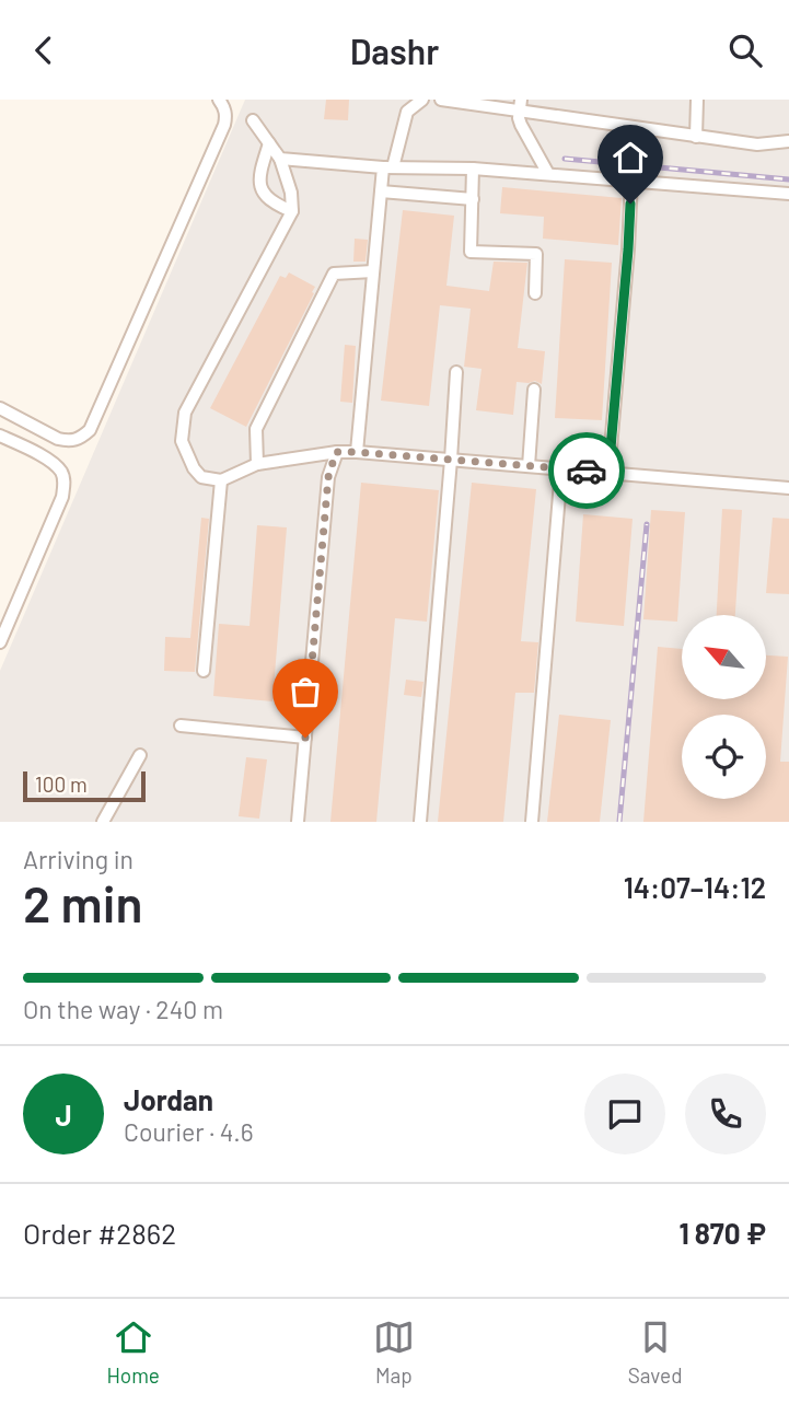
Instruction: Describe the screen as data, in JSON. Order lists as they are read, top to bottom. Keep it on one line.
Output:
{"scale_bar":"100 m","north":"top left","page":{"header":"Dashr","scale":"100 m","heading":["2 min","Arriving in","14:07–14:12"],"panel":["Jordan","Courier · 4.6","Order #2862","1 870 ₽"],"bar":"On the way · 240 m","round":"J","tabs":["Home","Map","Saved"]}}
